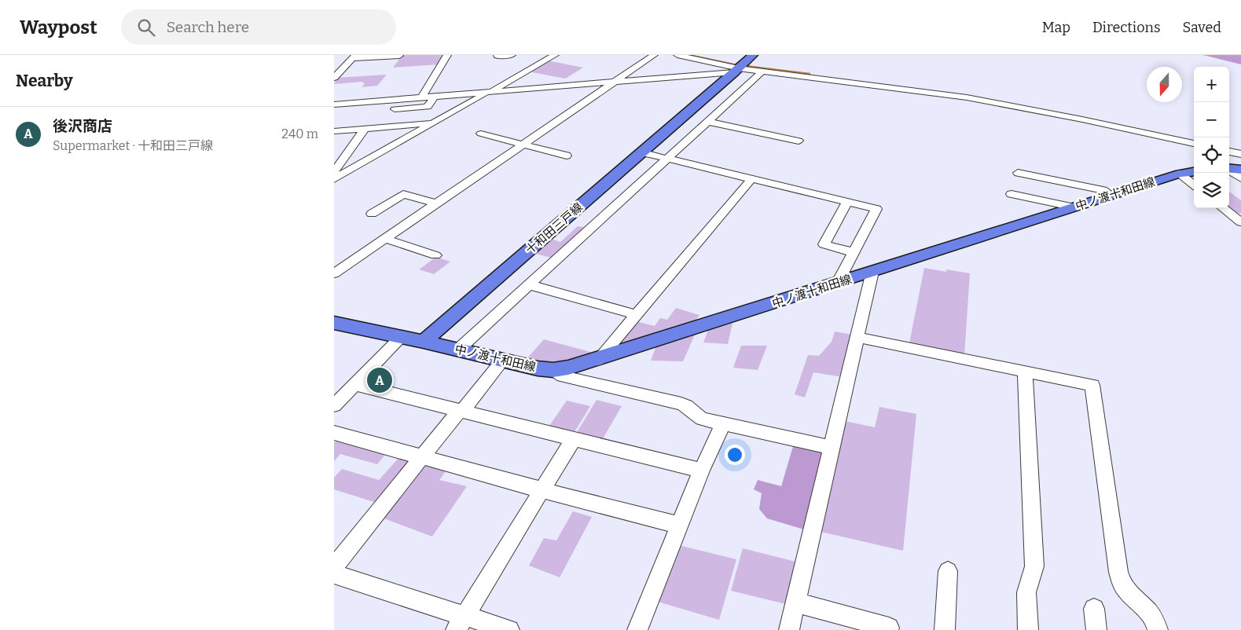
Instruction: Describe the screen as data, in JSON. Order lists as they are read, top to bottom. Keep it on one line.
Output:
{"streets":{"main road":["中ノ渡十和田線","十和田三戸線"]},"crossings":[["中ノ渡十和田線","十和田三戸線"]],"north":"bottom","page":{"header":"Waypost","search":"Search here","nav":["Map","Directions","Saved"],"heading":"Nearby","map_buttons":["+","−"],"list":[{"mark":"A","name":"後沢商店","note":"Supermarket · 十和田三戸線","value":"240 m"}],"pins":"A"}}
